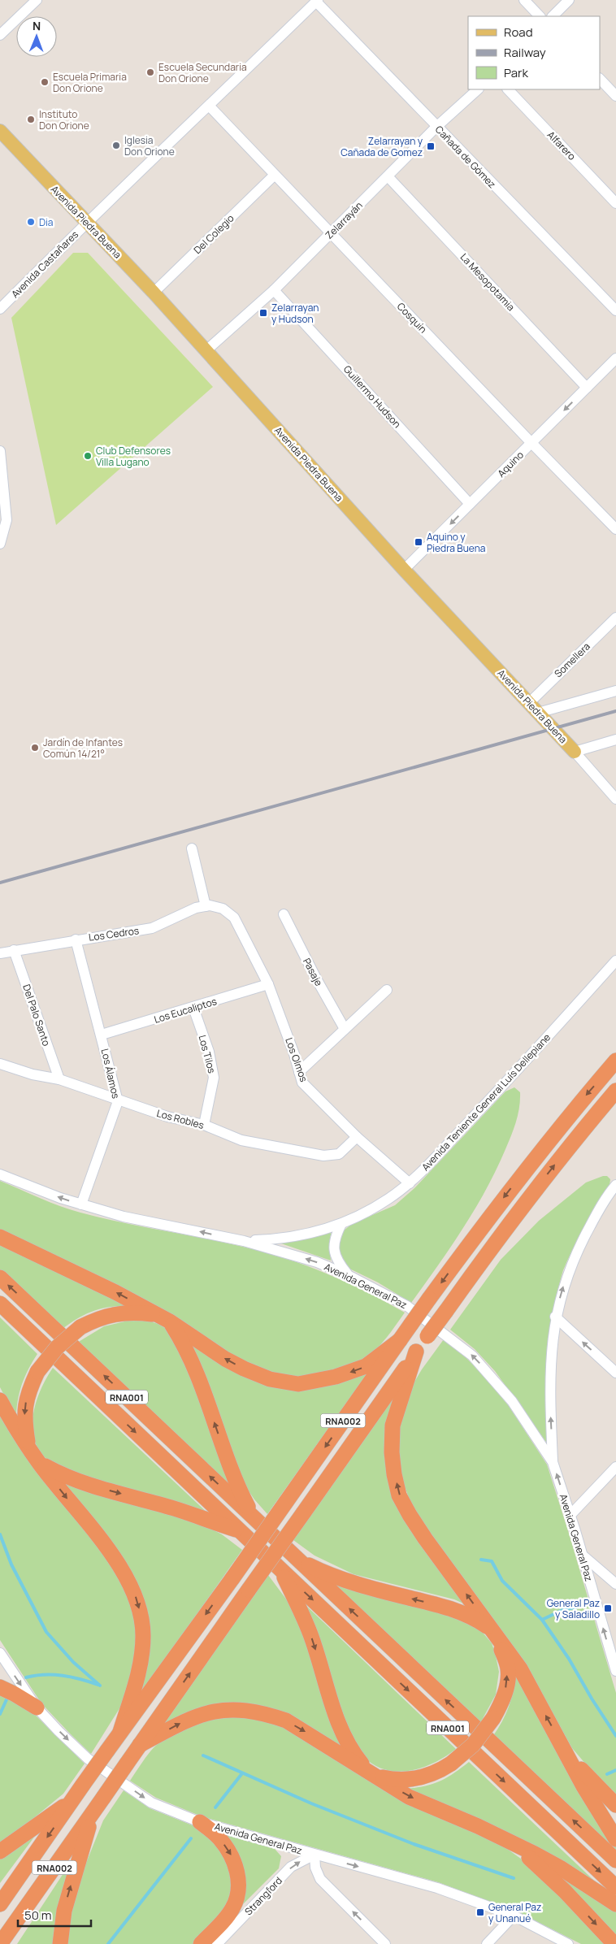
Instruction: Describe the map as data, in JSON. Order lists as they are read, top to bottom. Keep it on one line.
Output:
{"streets":{"highway":["RNA001","RNA002"],"main road":["Avenida Piedra Buena"],"street":["Alfarero","Cañada de Gómez","Zelarrayán","Del Colegio","Avenida Castañares","La Mesopotamia","Cosquín","Guillermo Hudson","Aquino","Somellera","Los Cedros","Pasaje","Los Eucaliptos","Del Palo Santo","Los Tilos","Los Olmos","Los Álamos","Avenida Teniente General Luís Dellepiane","Los Robles","Avenida General Paz","Strangford"]},"crossings":[["Cañada de Gómez","Zelarrayán"],["Cañada de Gómez","Avenida Castañares"],["Zelarrayán","Avenida Piedra Buena"],["Zelarrayán","La Mesopotamia"],["Zelarrayán","Cosquín"],["Zelarrayán","Guillermo Hudson"],["Avenida Piedra Buena","Del Colegio"],["Avenida Piedra Buena","Avenida Castañares"],["Avenida Piedra Buena","Aquino"],["Avenida Piedra Buena","Somellera"],["Del Colegio","Cosquín"],["Avenida Castañares","Cosquín"],["La Mesopotamia","Aquino"],["Cosquín","Aquino"],["Guillermo Hudson","Aquino"],["Los Cedros","Del Palo Santo"],["Los Cedros","Los Olmos"],["Los Cedros","Los Álamos"],["Los Eucaliptos","Los Tilos"],["Los Eucaliptos","Los Olmos"],["Los Eucaliptos","Los Álamos"],["Del Palo Santo","Los Robles"],["Los Tilos","Los Robles"],["Los Olmos","Avenida Teniente General Luís Dellepiane"],["Los Olmos","Los Robles"],["Los Álamos","Los Robles"],["Los Álamos","Avenida General Paz"],["Avenida Teniente General Luís Dellepiane","Avenida General Paz"],["Avenida General Paz","Strangford"]],"one_way":["Aquino","Strangford"],"places":{"other":["Escuela Secundaria Don Orione","Escuela Primaria Don Orione","Instituto Don Orione","Iglesia Don Orione","Dia","Club Defensores Villa Lugano","Jardín de Infantes Común 14/21°"],"transit":["Zelarrayan y Cañada de Gomez","Zelarrayan y Hudson","Aquino y Piedra Buena","General Paz y Saladillo","General Paz y Unanué"]},"legend":["Road","Railway","Park"],"scale_bar":"50 m","north":"top"}
